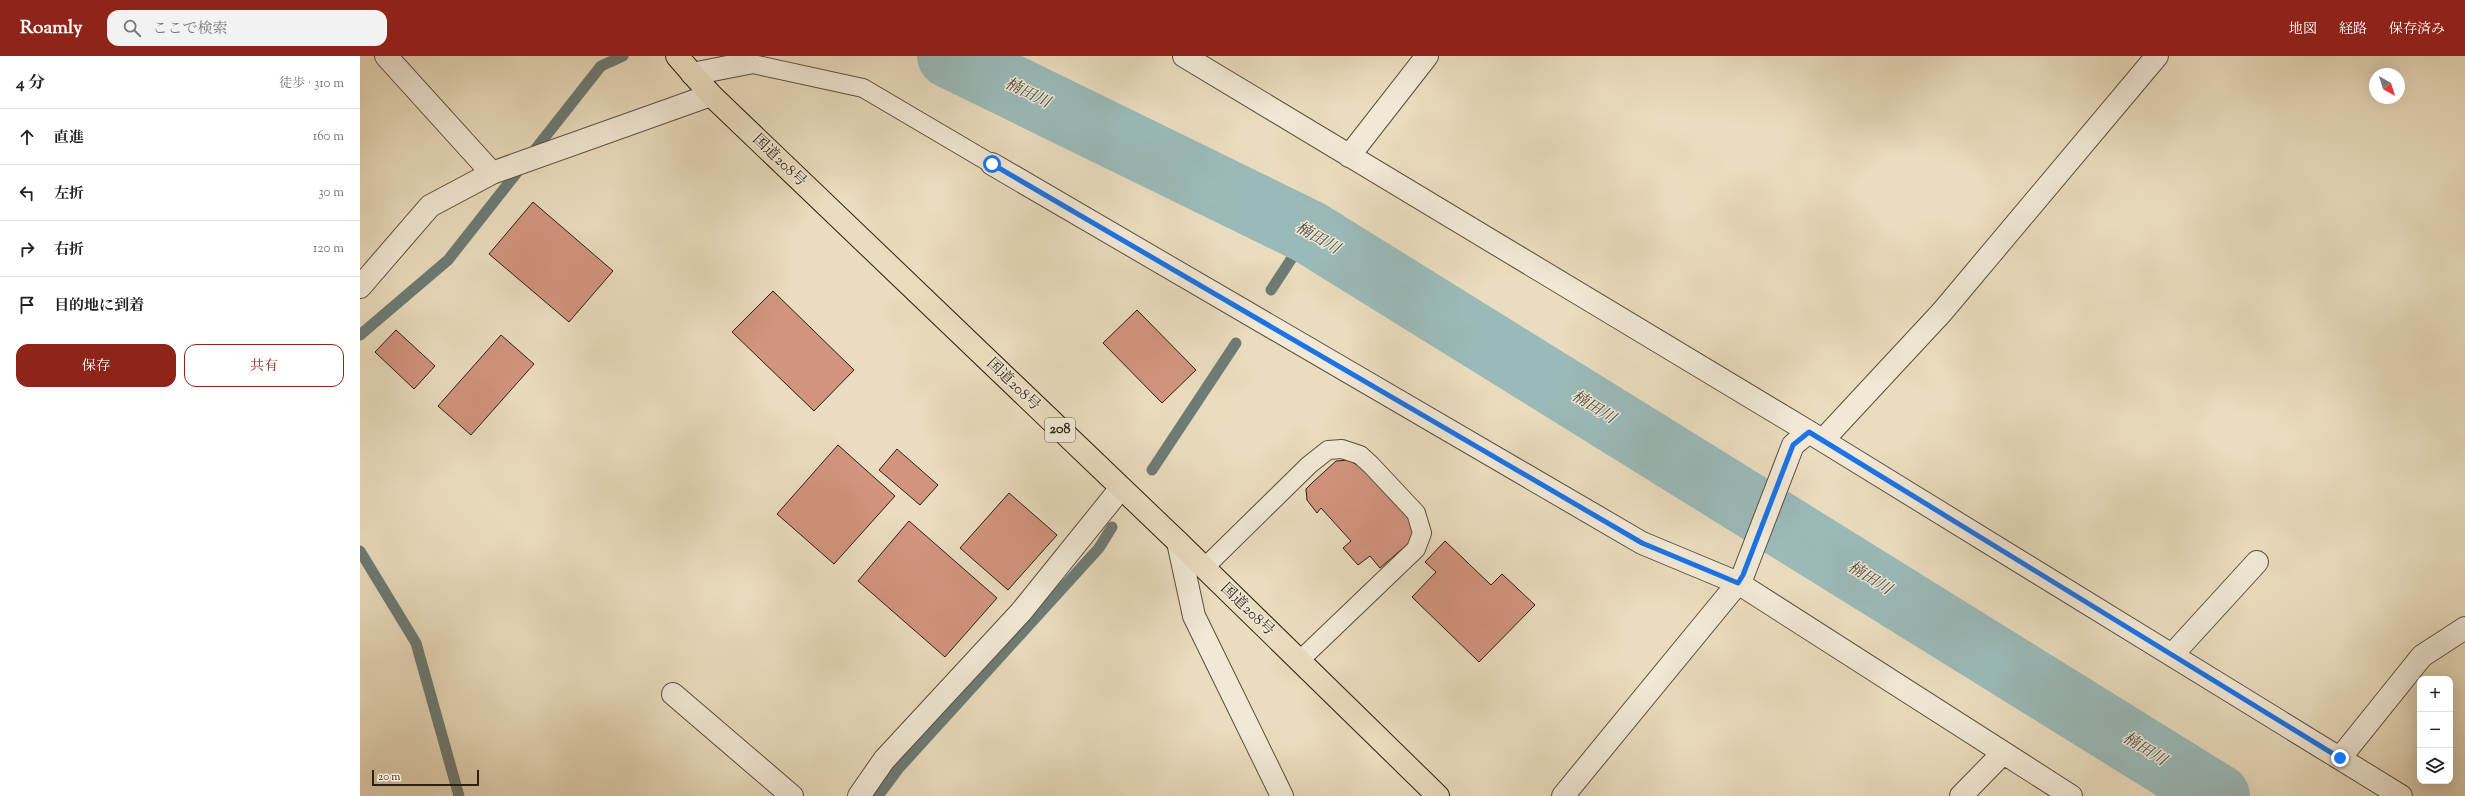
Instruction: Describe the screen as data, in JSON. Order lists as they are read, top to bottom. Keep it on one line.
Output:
{"streets":{"highway":["国道208号","208"]},"water":["楠田川"],"scale_bar":"20 m","north":"bottom right","page":{"header":"Roamly","search":"ここで検索","nav":["地図","経路","保存済み"],"heading":["4 分","徒歩 · 310 m"],"list":[["直進","160 m"],["左折","30 m"],["右折","120 m"],"目的地に到着"],"buttons":["保存","共有"],"map_buttons":["+","−"],"scale":"20 m"}}
